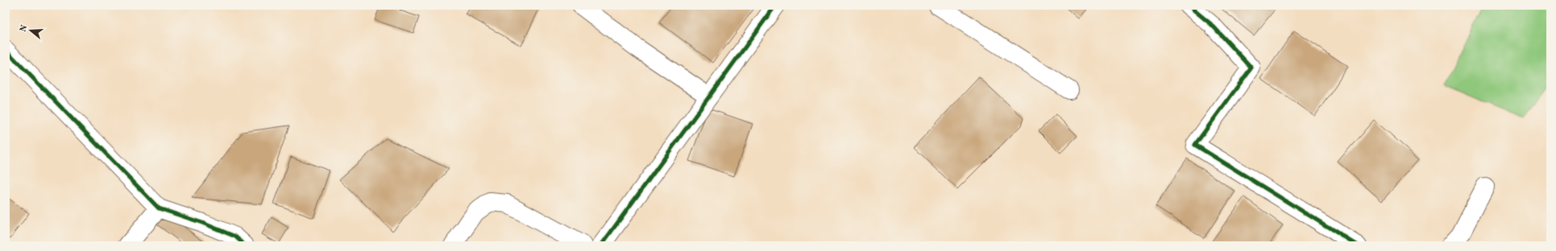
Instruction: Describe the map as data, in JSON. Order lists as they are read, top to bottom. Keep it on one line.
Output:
{"north":"left"}
